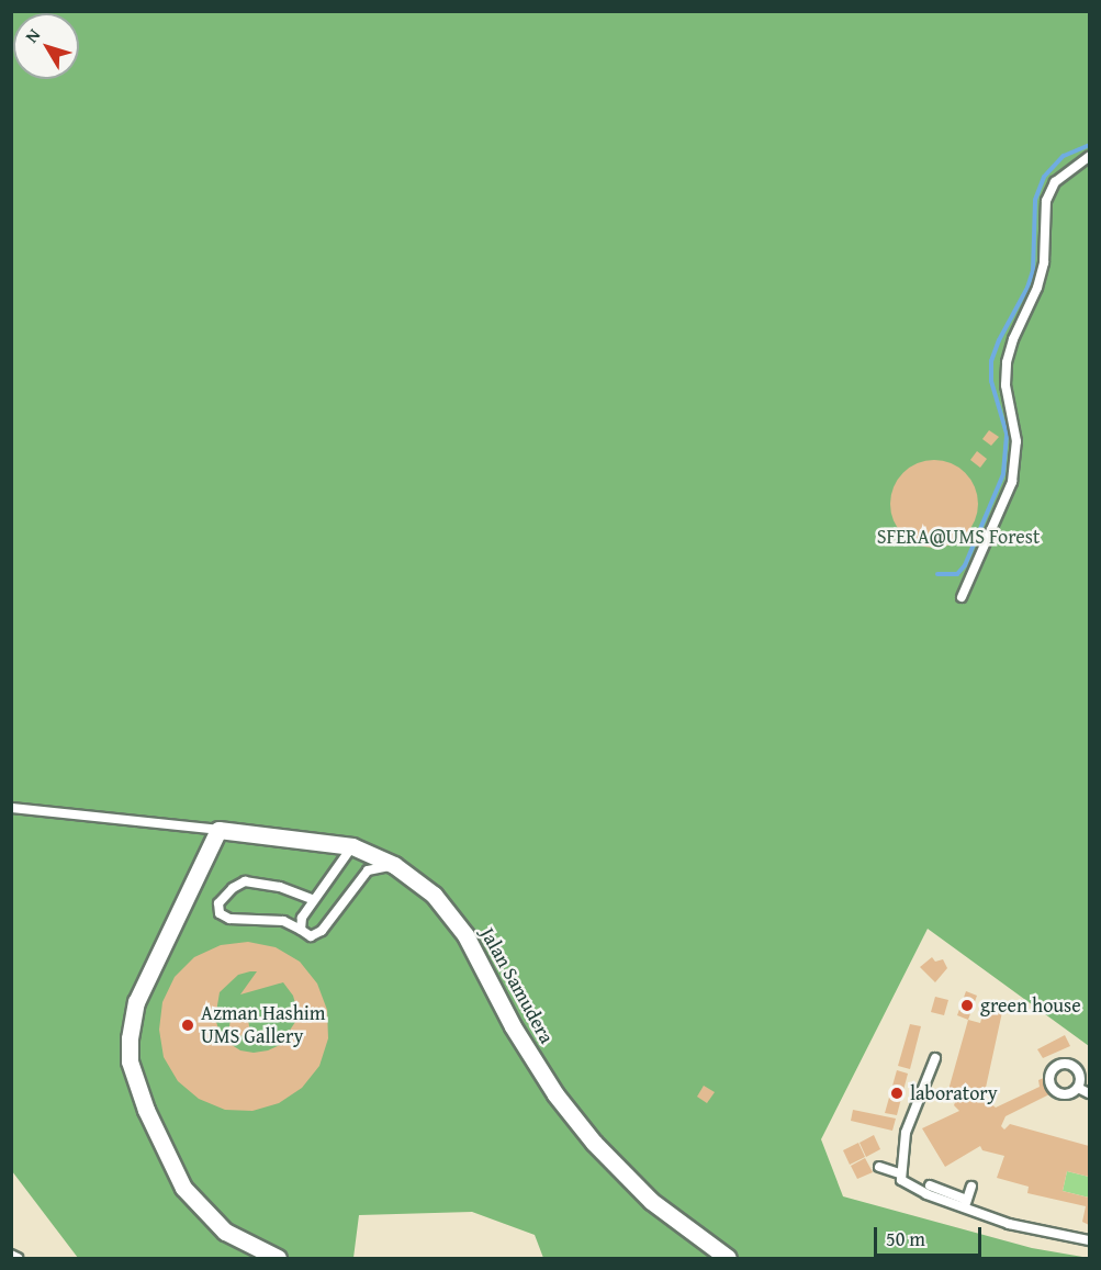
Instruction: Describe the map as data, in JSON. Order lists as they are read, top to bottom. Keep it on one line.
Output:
{"streets":{"street":["Jalan Samudera"]},"parks":["SFERA@UMS Forest"],"places":["green house","Azman Hashim UMS Gallery","laboratory"],"scale_bar":"50 m","north":"top left"}
